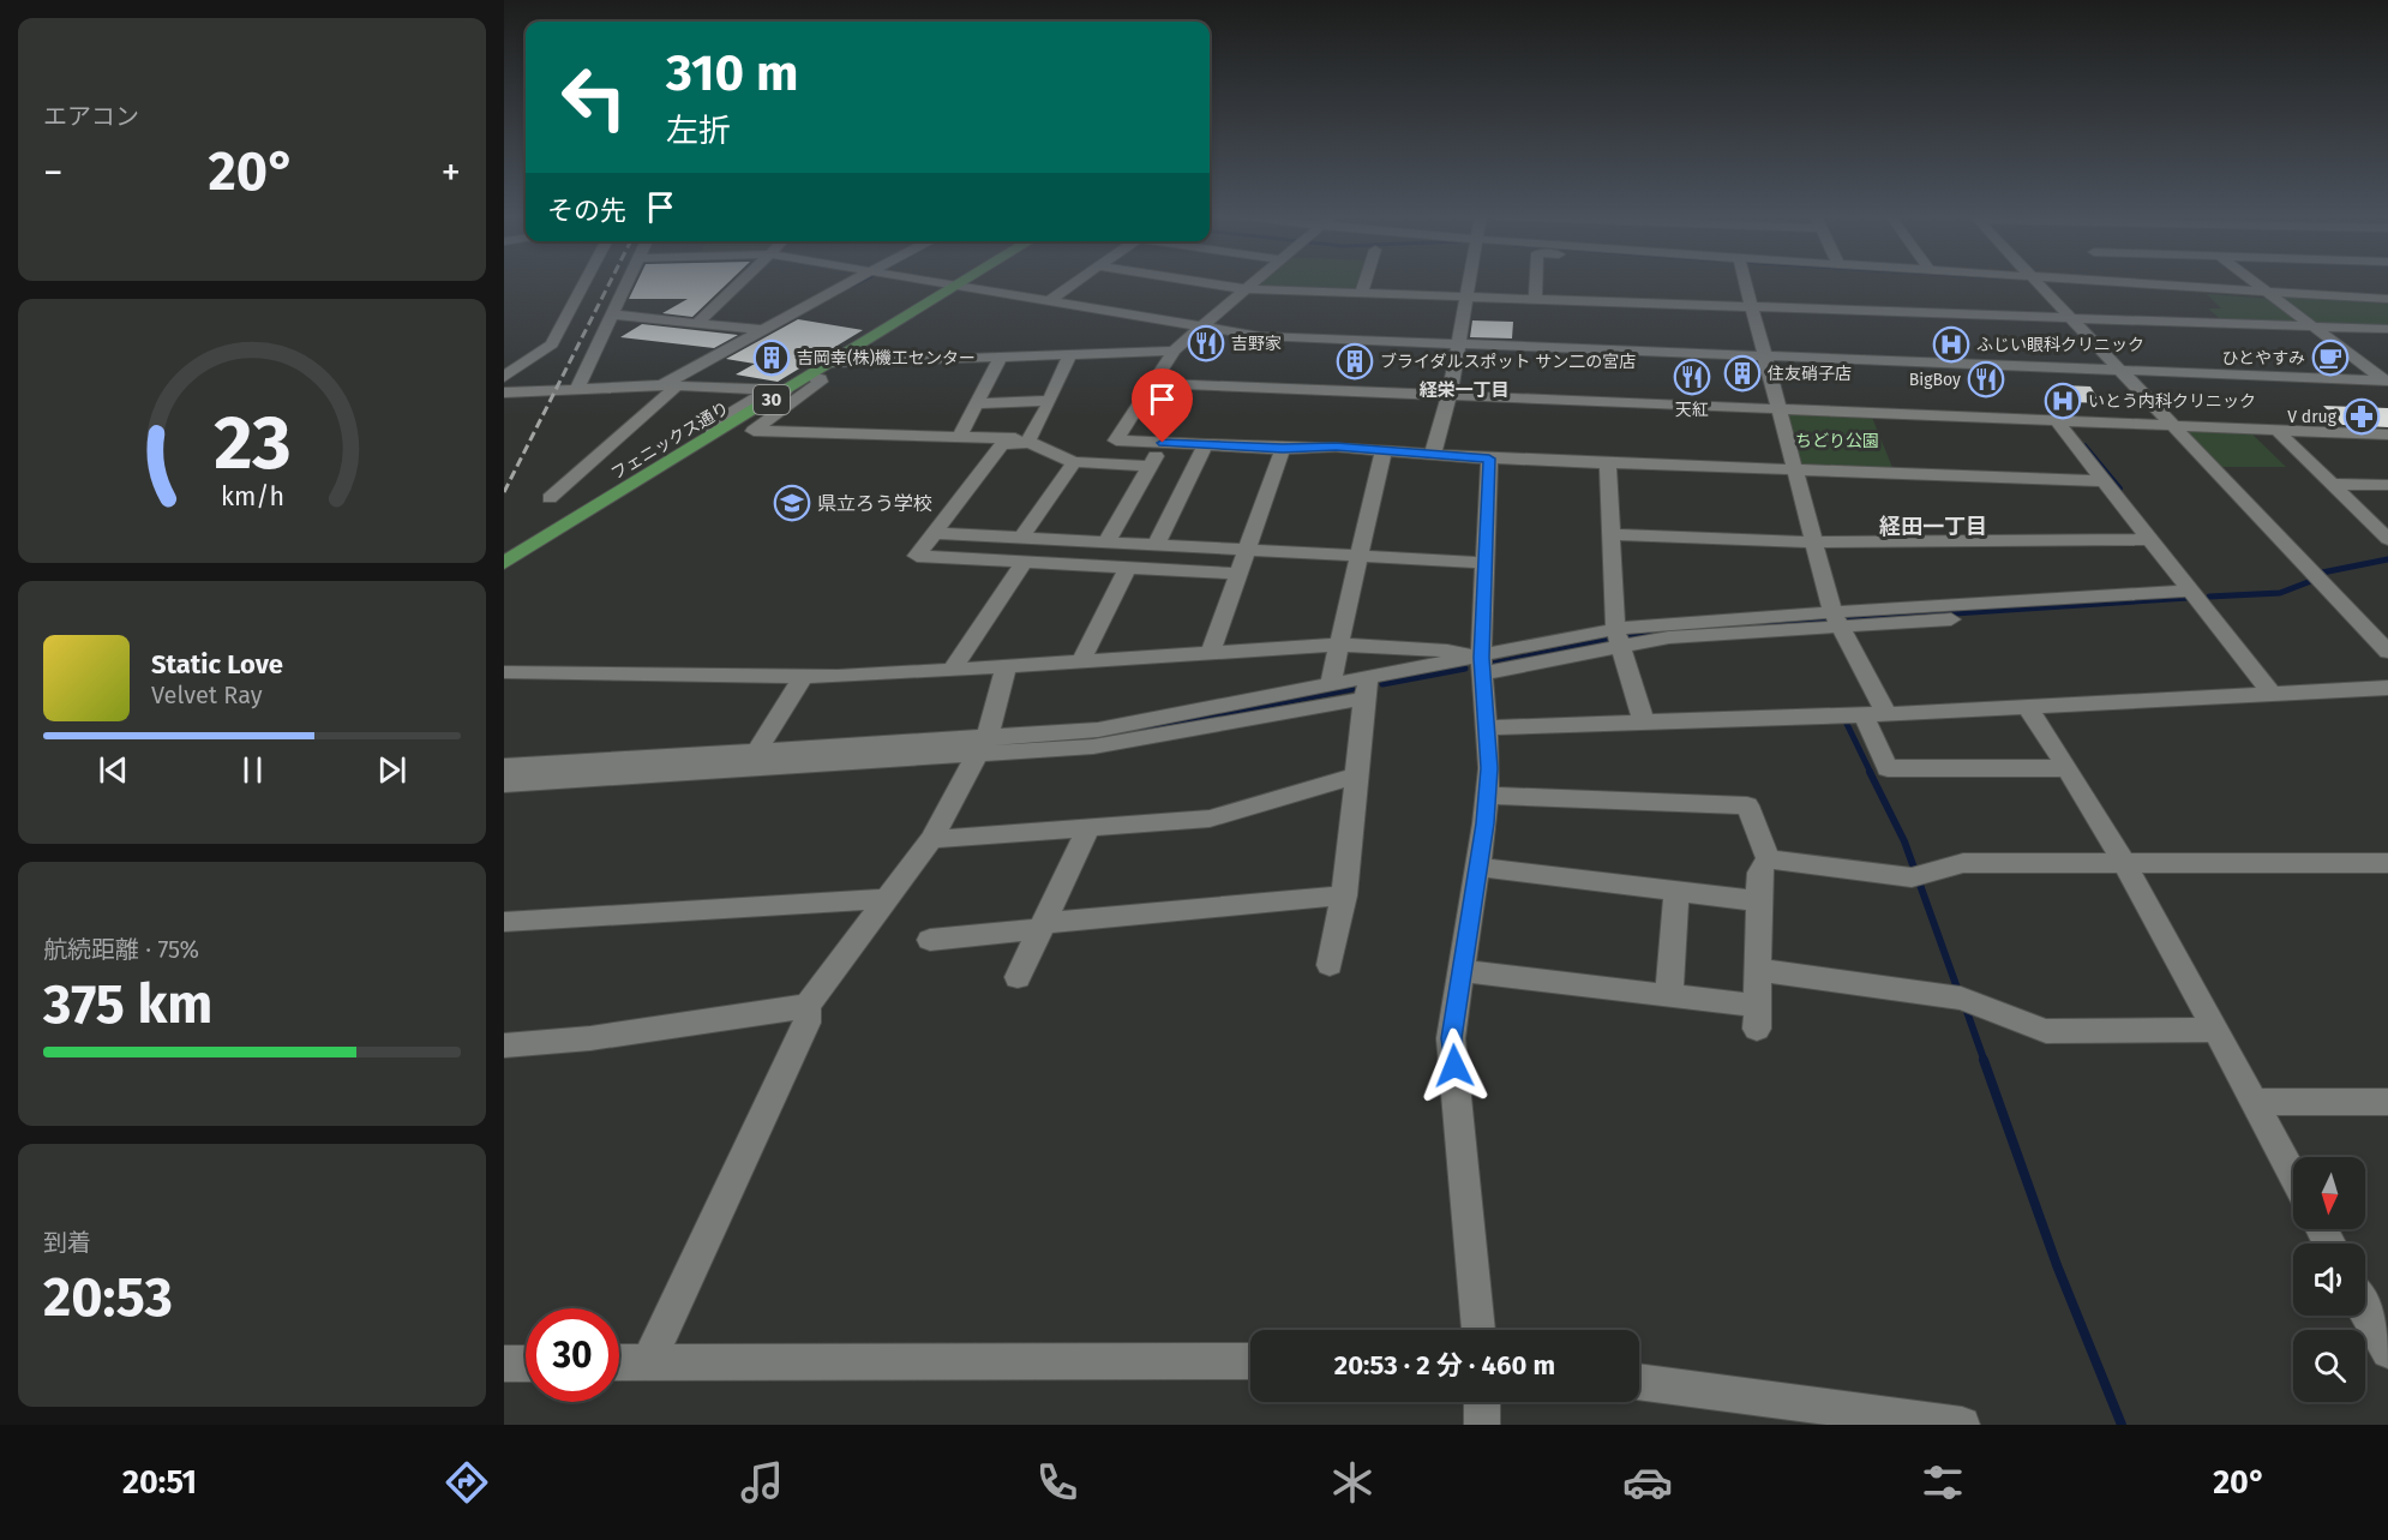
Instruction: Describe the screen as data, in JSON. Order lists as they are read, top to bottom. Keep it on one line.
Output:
{"streets":{"main road":["30","フェニックス通り"]},"districts":["経栄一丁目","経田一丁目"],"parks":["ちどり公園"],"places":{"restaurant":["吉野家","天紅","BigBoy"],"hospital":["ふじい眼科クリニック","いとう内科クリニック"],"building":["吉岡幸(株)機工センター","ブライダルスポット サン二の宮店","住友硝子店"],"cafe":["ひとやすみ"],"pharmacy":["V drug"],"school or university":["県立ろう学校"]},"north":"bottom","page":{"tile":["エアコン",["航続距離 · 75%","375 km"],["到着","20:53"]],"turn":["310 m","左折"],"heat":["−","20°","+"],"then":"その先","song":["Static Love","Velvet Ray"],"limit":"30","trip":"20:53 · 2 分 · 460 m","tabs":["20:51","20°"],"gauge":["23","km/h"]}}
